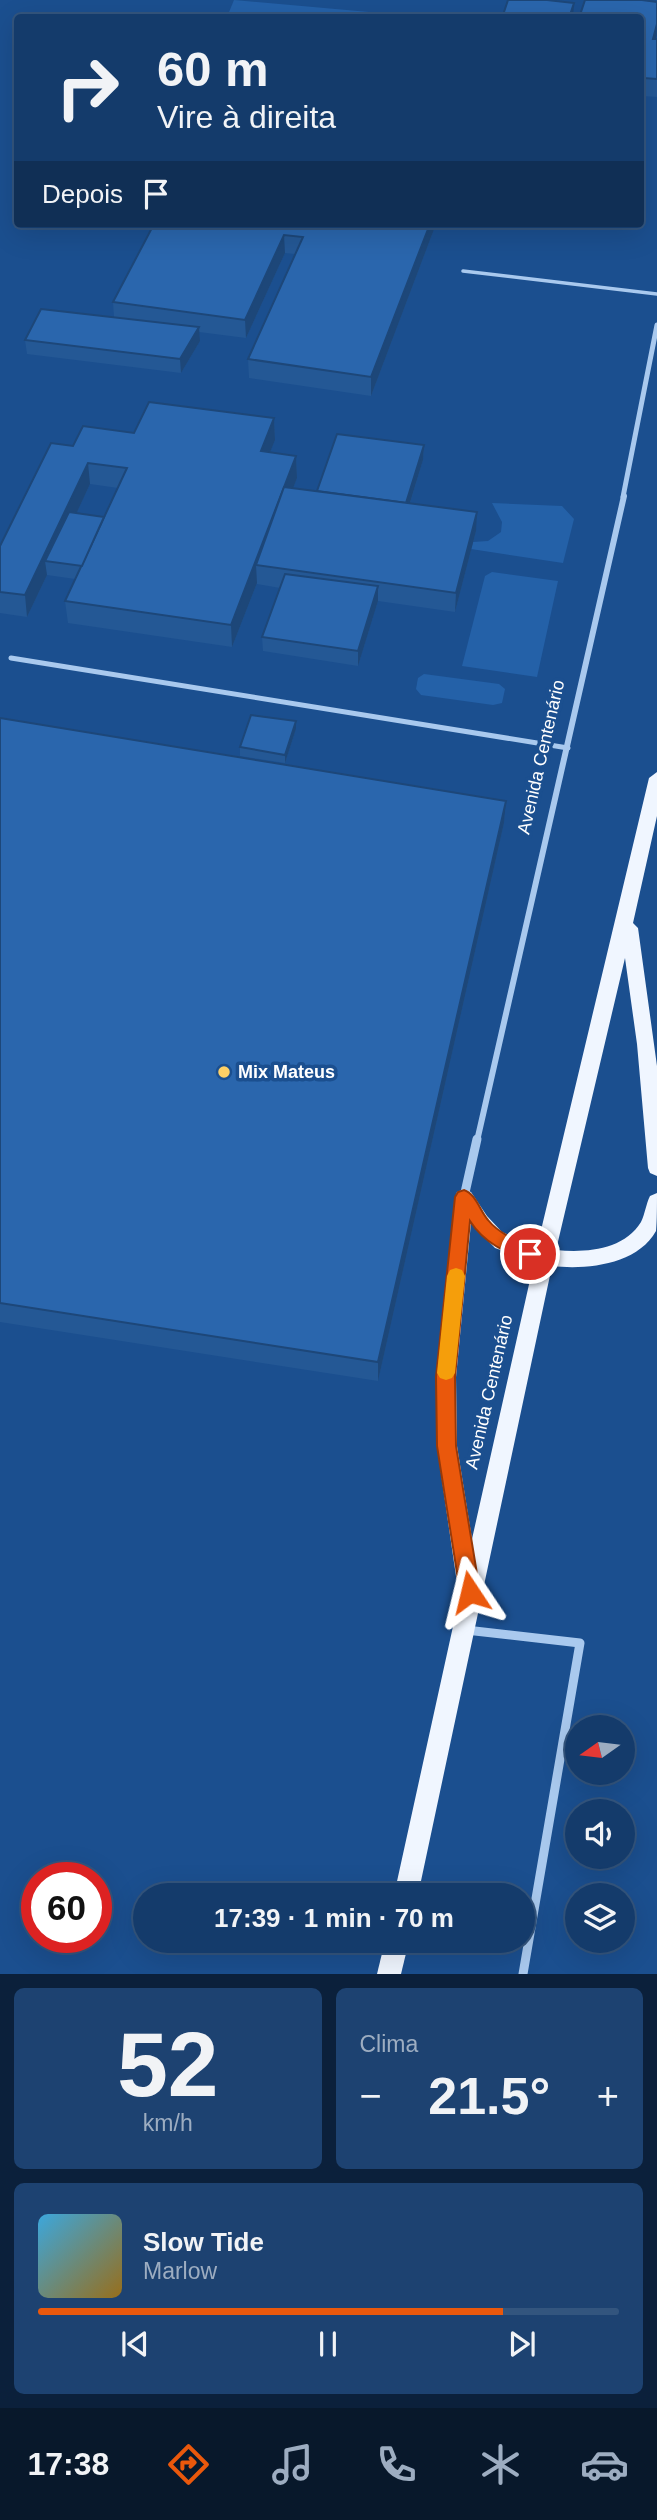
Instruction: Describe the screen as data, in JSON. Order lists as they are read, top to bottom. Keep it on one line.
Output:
{"streets":{"main road":["Avenida Centenário"]},"places":["Mix Mateus"],"north":"left","page":{"turn":["60 m","Vire à direita"],"then":"Depois","limit":"60","trip":"17:39 · 1 min · 70 m","tile":[["52","km/h"],"Clima"],"heat":["−","21.5°","+"],"song":["Slow Tide","Marlow"],"tabs":"17:38"}}
